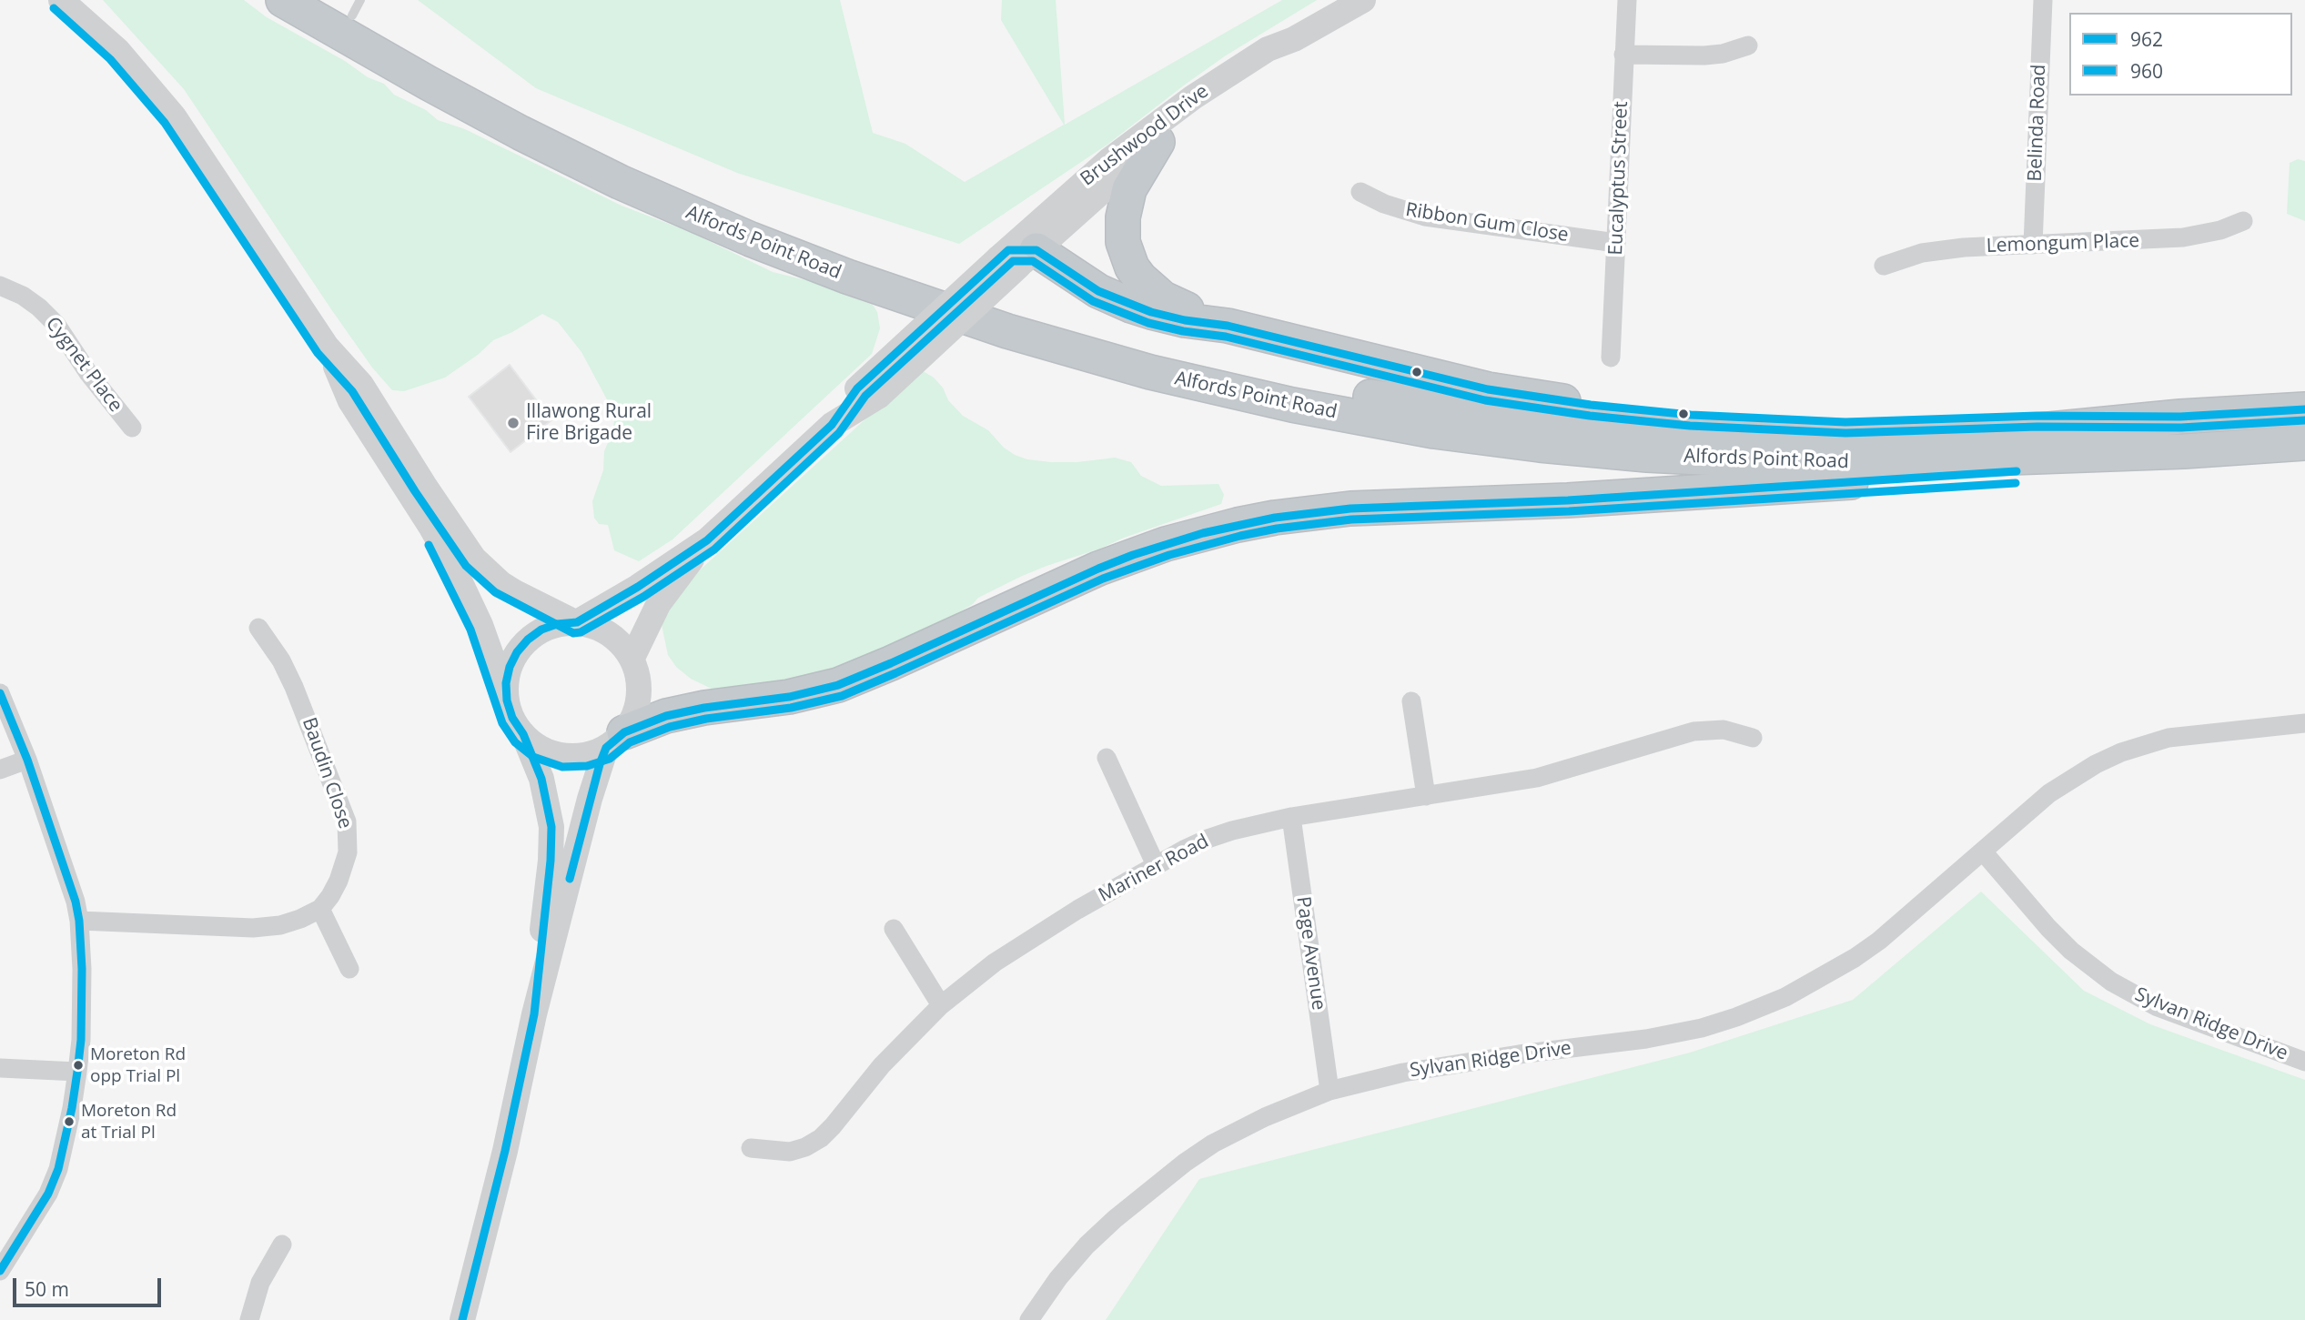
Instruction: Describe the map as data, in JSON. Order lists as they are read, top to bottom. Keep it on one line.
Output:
{"streets":{"highway":["Alfords Point Road"],"street":["Belinda Road","Brushwood Drive","Eucalyptus Street","Ribbon Gum Close","Lemongum Place","Cygnet Place","Baudin Close","Mariner Road","Page Avenue","Sylvan Ridge Drive"]},"crossings":[["Belinda Road","Lemongum Place"],["Eucalyptus Street","Ribbon Gum Close"],["Mariner Road","Page Avenue"],["Page Avenue","Sylvan Ridge Drive"]],"places":["Illawong Rural Fire Brigade","Moreton Rd opp Trial Pl","Moreton Rd at Trial Pl"],"lines":["transit line 960","transit line 962"],"legend":["962","960"],"scale_bar":"50 m"}
